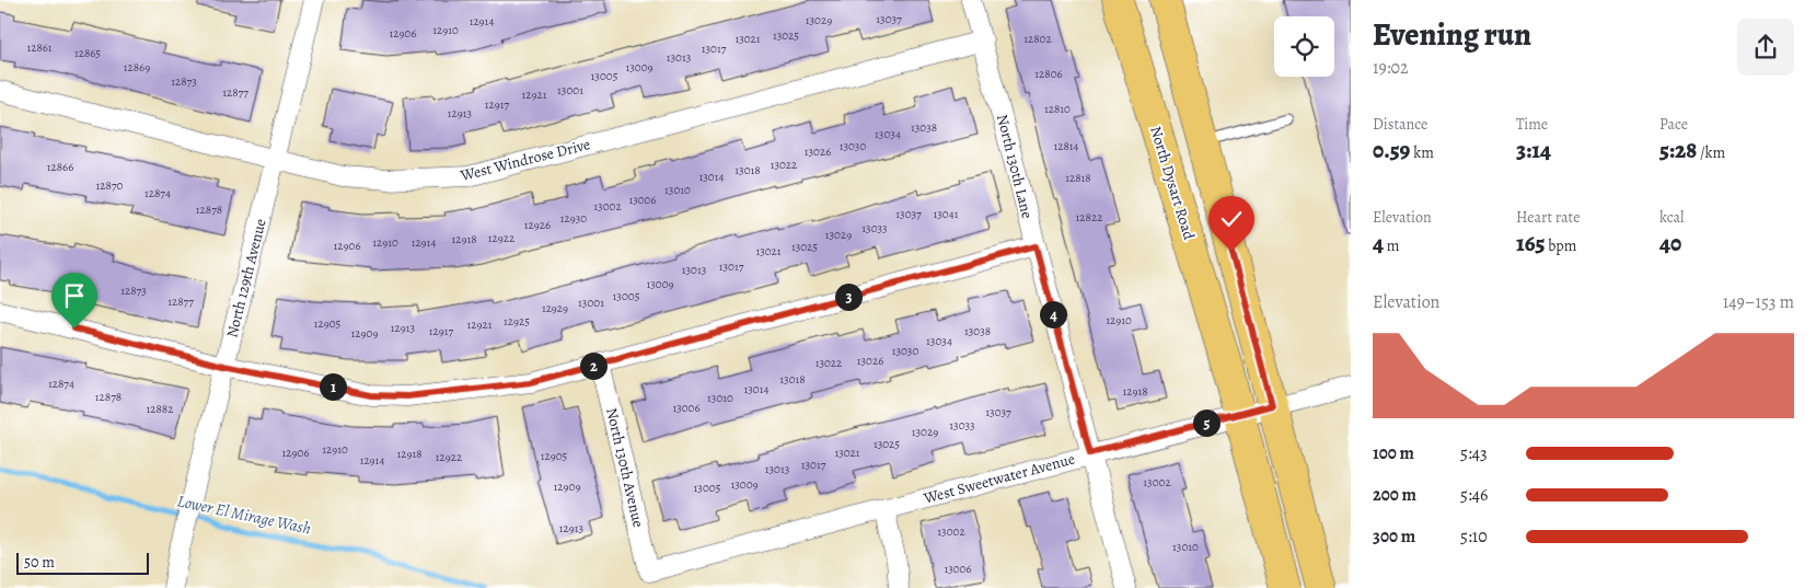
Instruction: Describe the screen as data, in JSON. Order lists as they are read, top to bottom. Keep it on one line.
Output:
{"streets":{"main road":["North Dysart Road"],"street":["West Windrose Drive","North 130th Lane","North 129th Avenue","North 130th Avenue","West Sweetwater Avenue"]},"crossings":[["West Windrose Drive","North 130th Lane"],["West Windrose Drive","North 129th Avenue"],["North 130th Lane","West Sweetwater Avenue"],["North Dysart Road","West Sweetwater Avenue"],["North 130th Avenue","West Sweetwater Avenue"]],"water":["Lower El Mirage Wash"],"house_numbers":["13037","13029","12914","12910","12906","13025","13021","12802","12861","13017","12865","13013","12869","13009","12806","13005","12873","13001","12877","12921","12917","12810","12913","13038","13034","13030","12814","13026","13022","12866","13018","13014","12818","12870","13010","12874","13006","13002","12878","13037","13041","12822","12930","12926","13033","13029","12922","12918","12910","12914","12906","13025","13021","13017","13013","13009","12873","13005","12877","13001","12929","12910","12925","12905","12921","12913","12917","13038","12909","13034","13030","13026","13022","13018","12874","13014","12918","12878","13010","13006","12882","13037","13033","13029","13025","12910","12906","13021","12918","12905","12922","12914","13017","13013","13002","13009","12909","13005","12913","13002","13010","13006"],"scale_bar":"50 m","page":{"heading":["Evening run","19:02"],"stats":[["Distance","0.59 km"],["Time","3:14"],["Pace","5:28 /km"],["Elevation","4 m"],["Heart rate","165 bpm"],["kcal","40"]],"chart":["Elevation","149–153 m"],"pins":["3","4","2","1","5"],"list":[{"name":"100 m","note":"5:43"},{"name":"200 m","note":"5:46"},{"name":"300 m","note":"5:10"}],"scale":"50 m"}}
